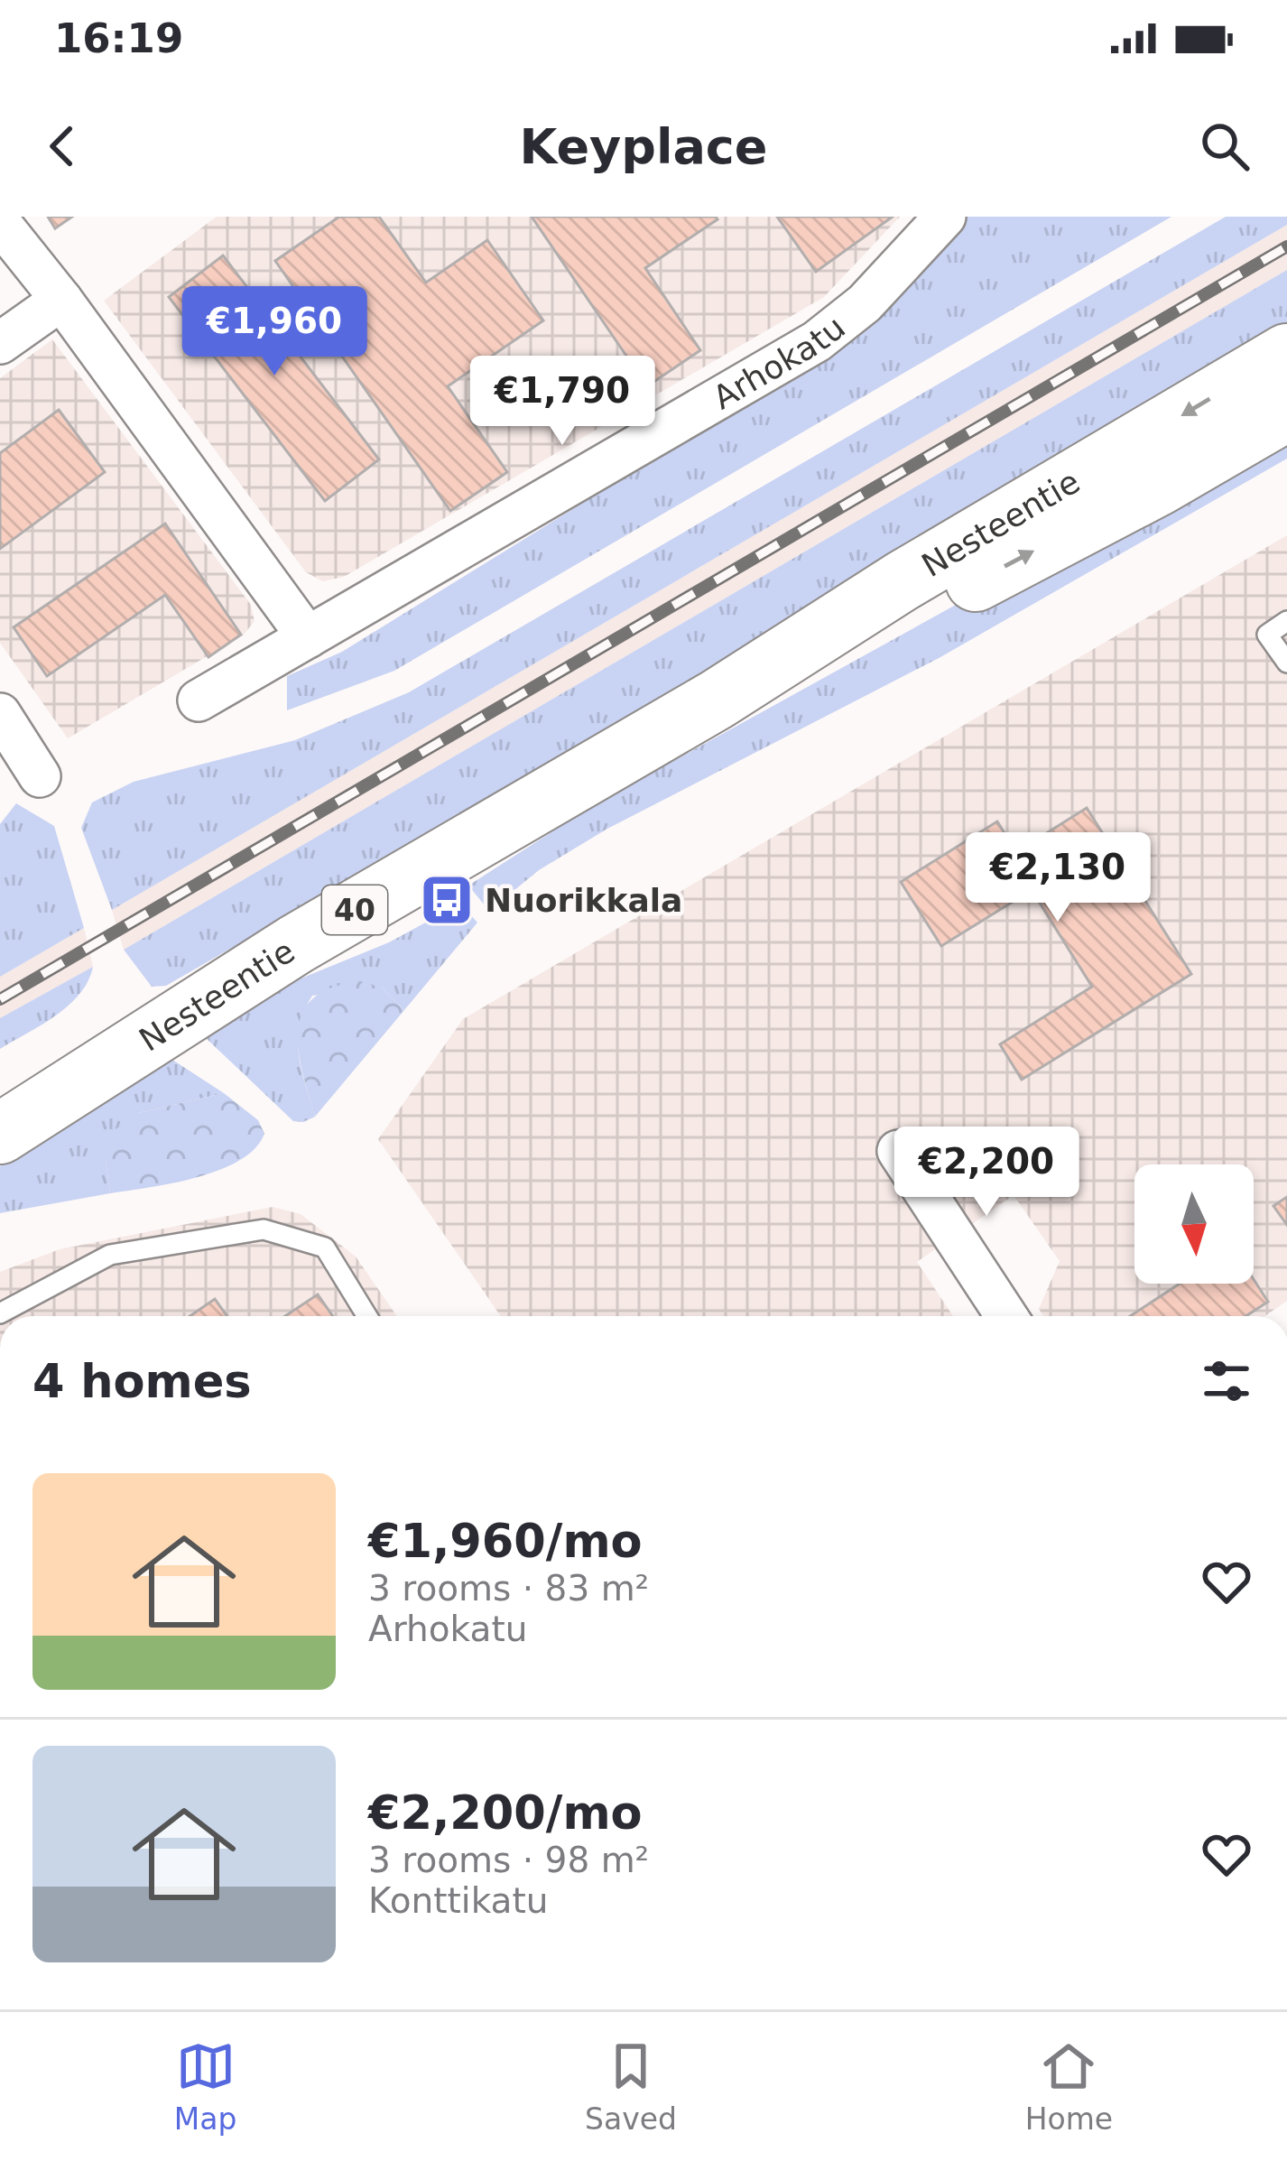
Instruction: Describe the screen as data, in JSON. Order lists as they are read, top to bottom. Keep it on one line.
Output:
{"streets":{"main road":["Nesteentie","40"],"street":["Arhokatu"]},"places":{"bus stop":["Nuorikkala"]},"north":"bottom","page":{"status":"16:19","header":"Keyplace","price":["€1,960","€1,790","€2,130","€2,200"],"heading":"4 homes","list":[{"name":"€1,960/mo","note":"3 rooms · 83 m² · Arhokatu"},{"name":"€2,200/mo","note":"3 rooms · 98 m² · Konttikatu"}],"tabs":["Map","Saved","Home"]}}
